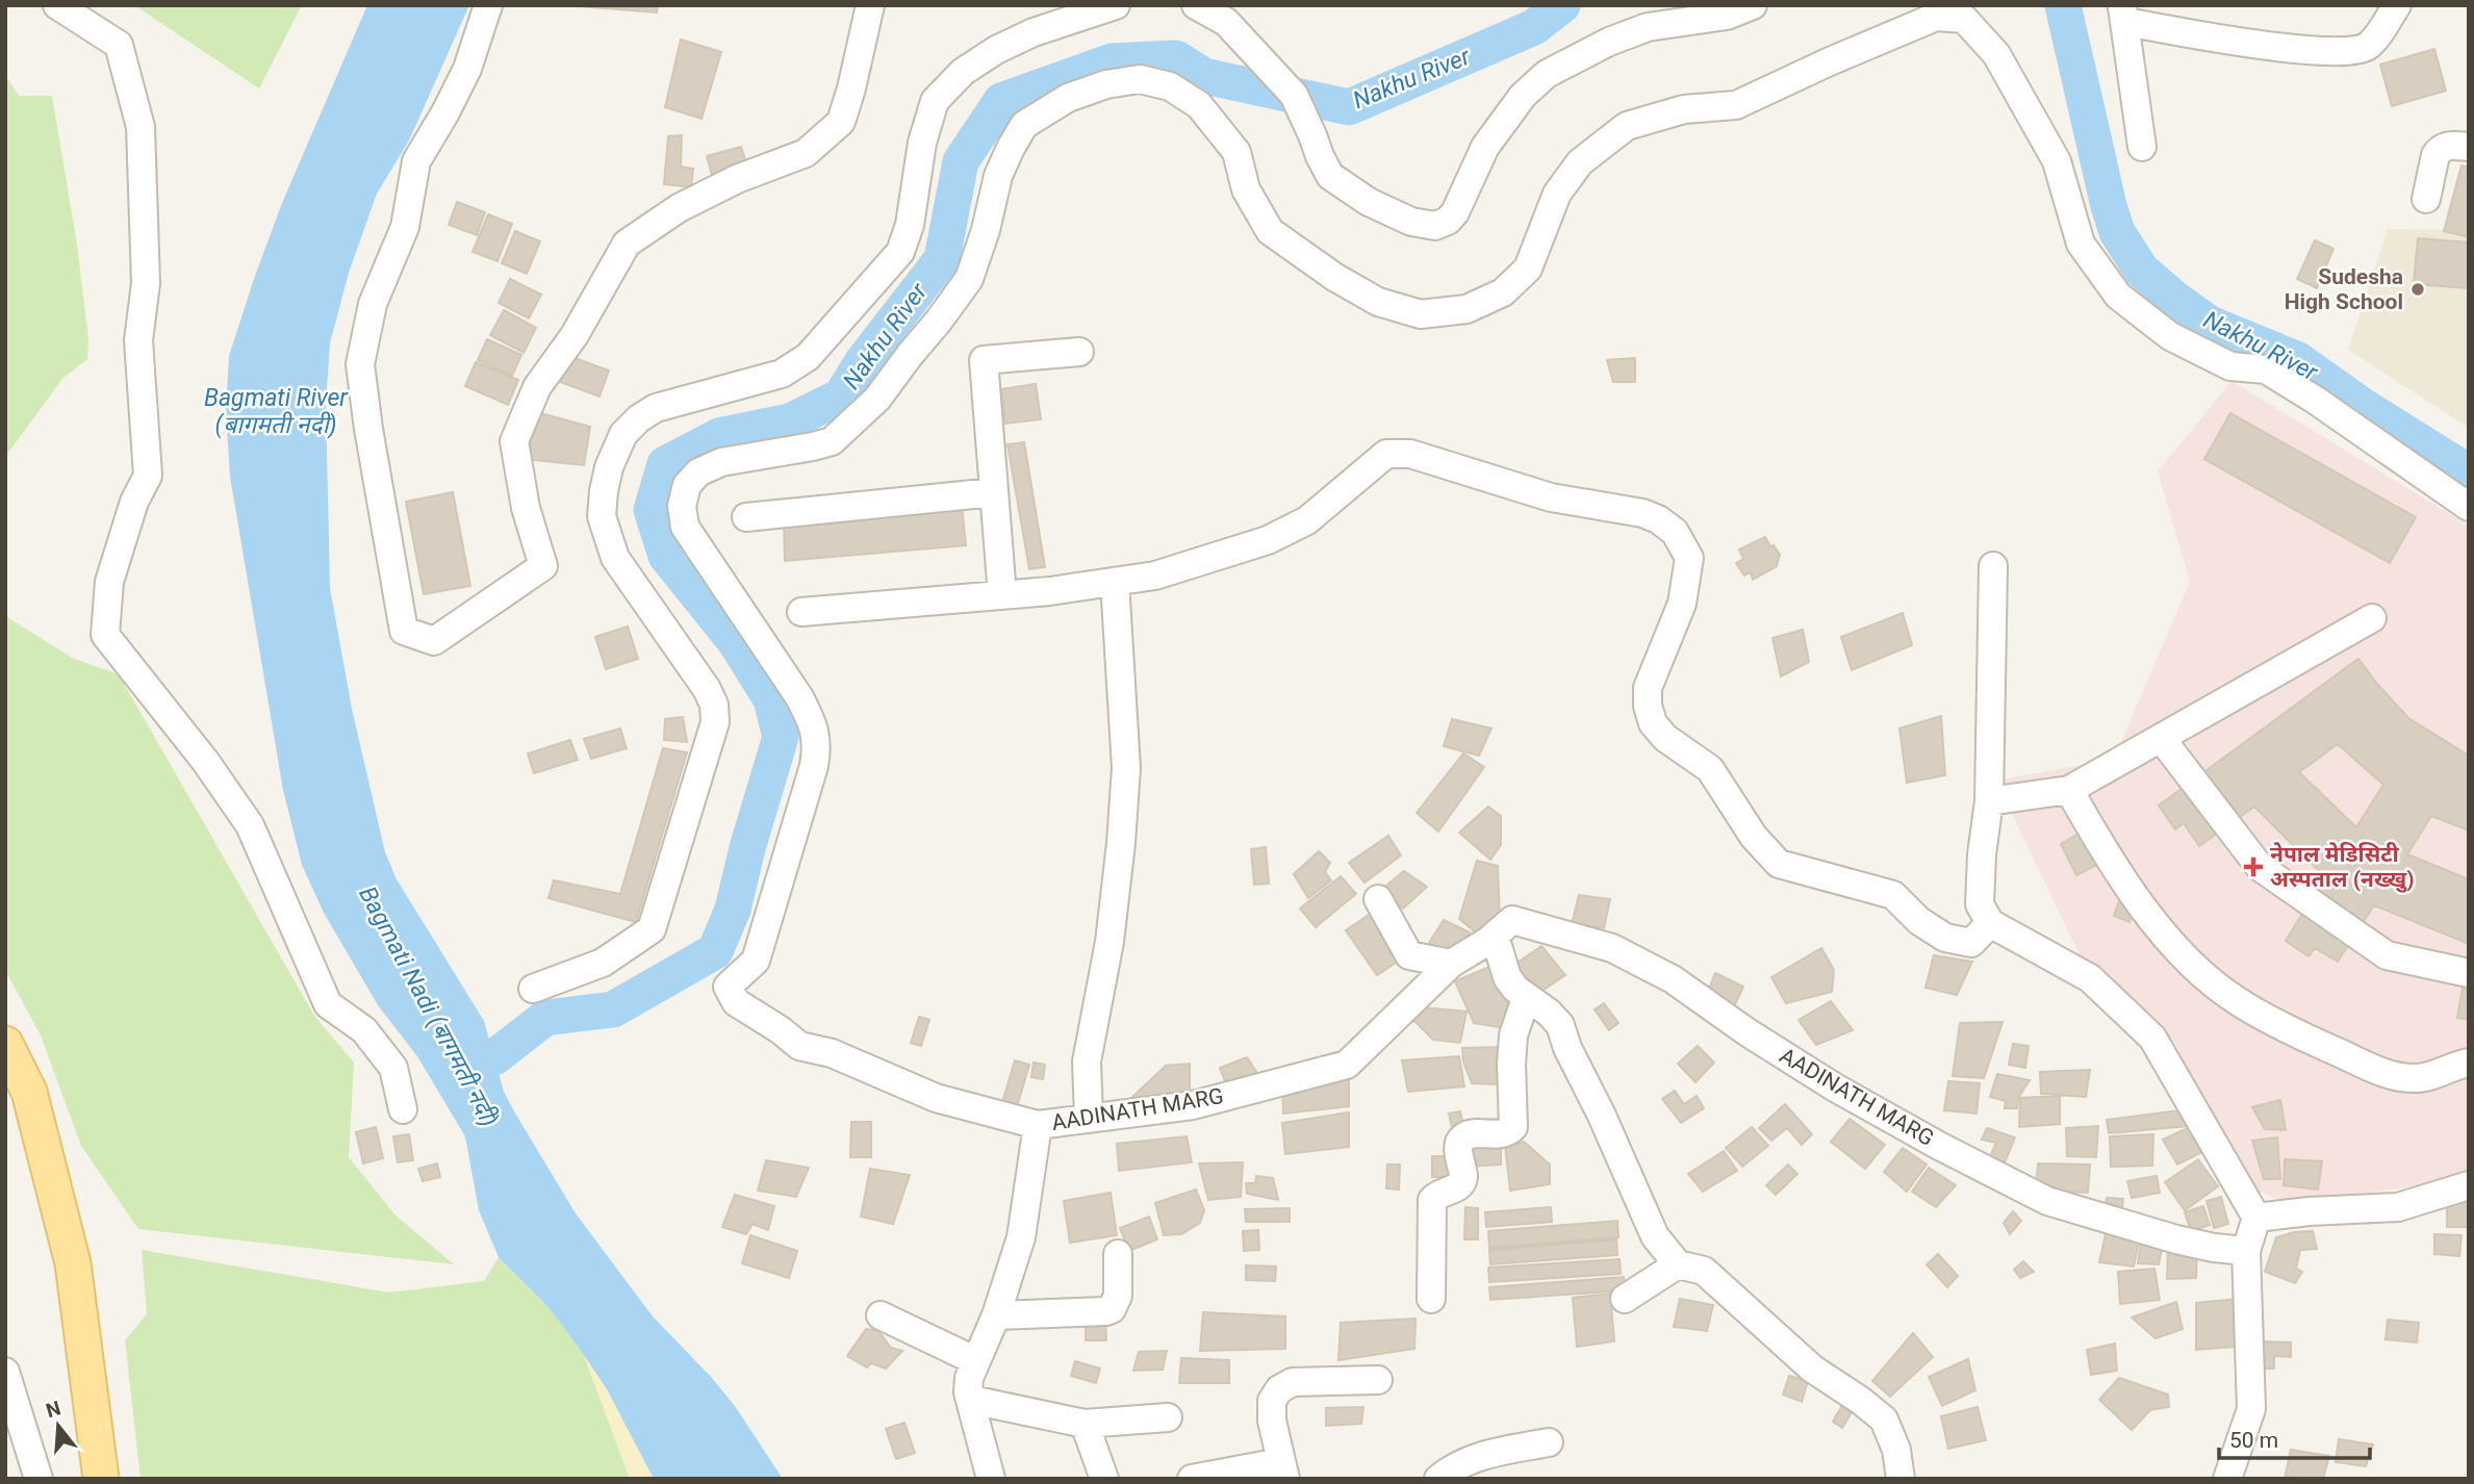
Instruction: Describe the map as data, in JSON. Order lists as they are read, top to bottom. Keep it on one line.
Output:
{"streets":{"street":["AADINATH MARG"]},"water":["Nakhu River","Bagmati River (बागमती नदी)","Bagmati Nadi (बागमती नदी)"],"places":{"other":["Sudesha High School"],"health":["नेपाल मेडिसिटी अस्पताल (नख्खु)"]},"scale_bar":"50 m","north":"top"}
